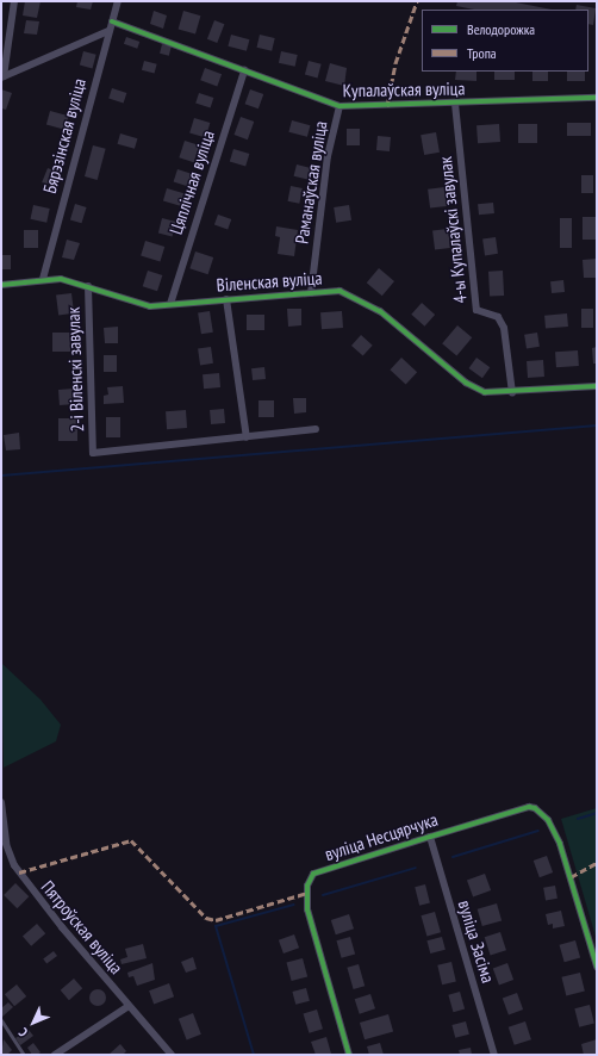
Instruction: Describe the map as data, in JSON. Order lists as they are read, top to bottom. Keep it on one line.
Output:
{"streets":{"street":["Купалаўская вуліца","Бярэзінская вуліца","Цяплічная вуліца","Раманаўская вуліца","4-ы Купалаўскі завулак","Віленская вуліца","2-і Віленскі завулак","вуліца Несцярчука","Пятроўская вуліца","вуліца Засіма"]},"crossings":[["Купалаўская вуліца","Бярэзінская вуліца"],["Купалаўская вуліца","Цяплічная вуліца"],["Купалаўская вуліца","Раманаўская вуліца"],["Купалаўская вуліца","4-ы Купалаўскі завулак"],["Бярэзінская вуліца","Віленская вуліца"],["Цяплічная вуліца","Віленская вуліца"],["Раманаўская вуліца","Віленская вуліца"],["4-ы Купалаўскі завулак","Віленская вуліца"],["Віленская вуліца","2-і Віленскі завулак"],["вуліца Несцярчука","вуліца Засіма"]],"legend":["Велодорожка","Тропа"],"north":"bottom left"}
